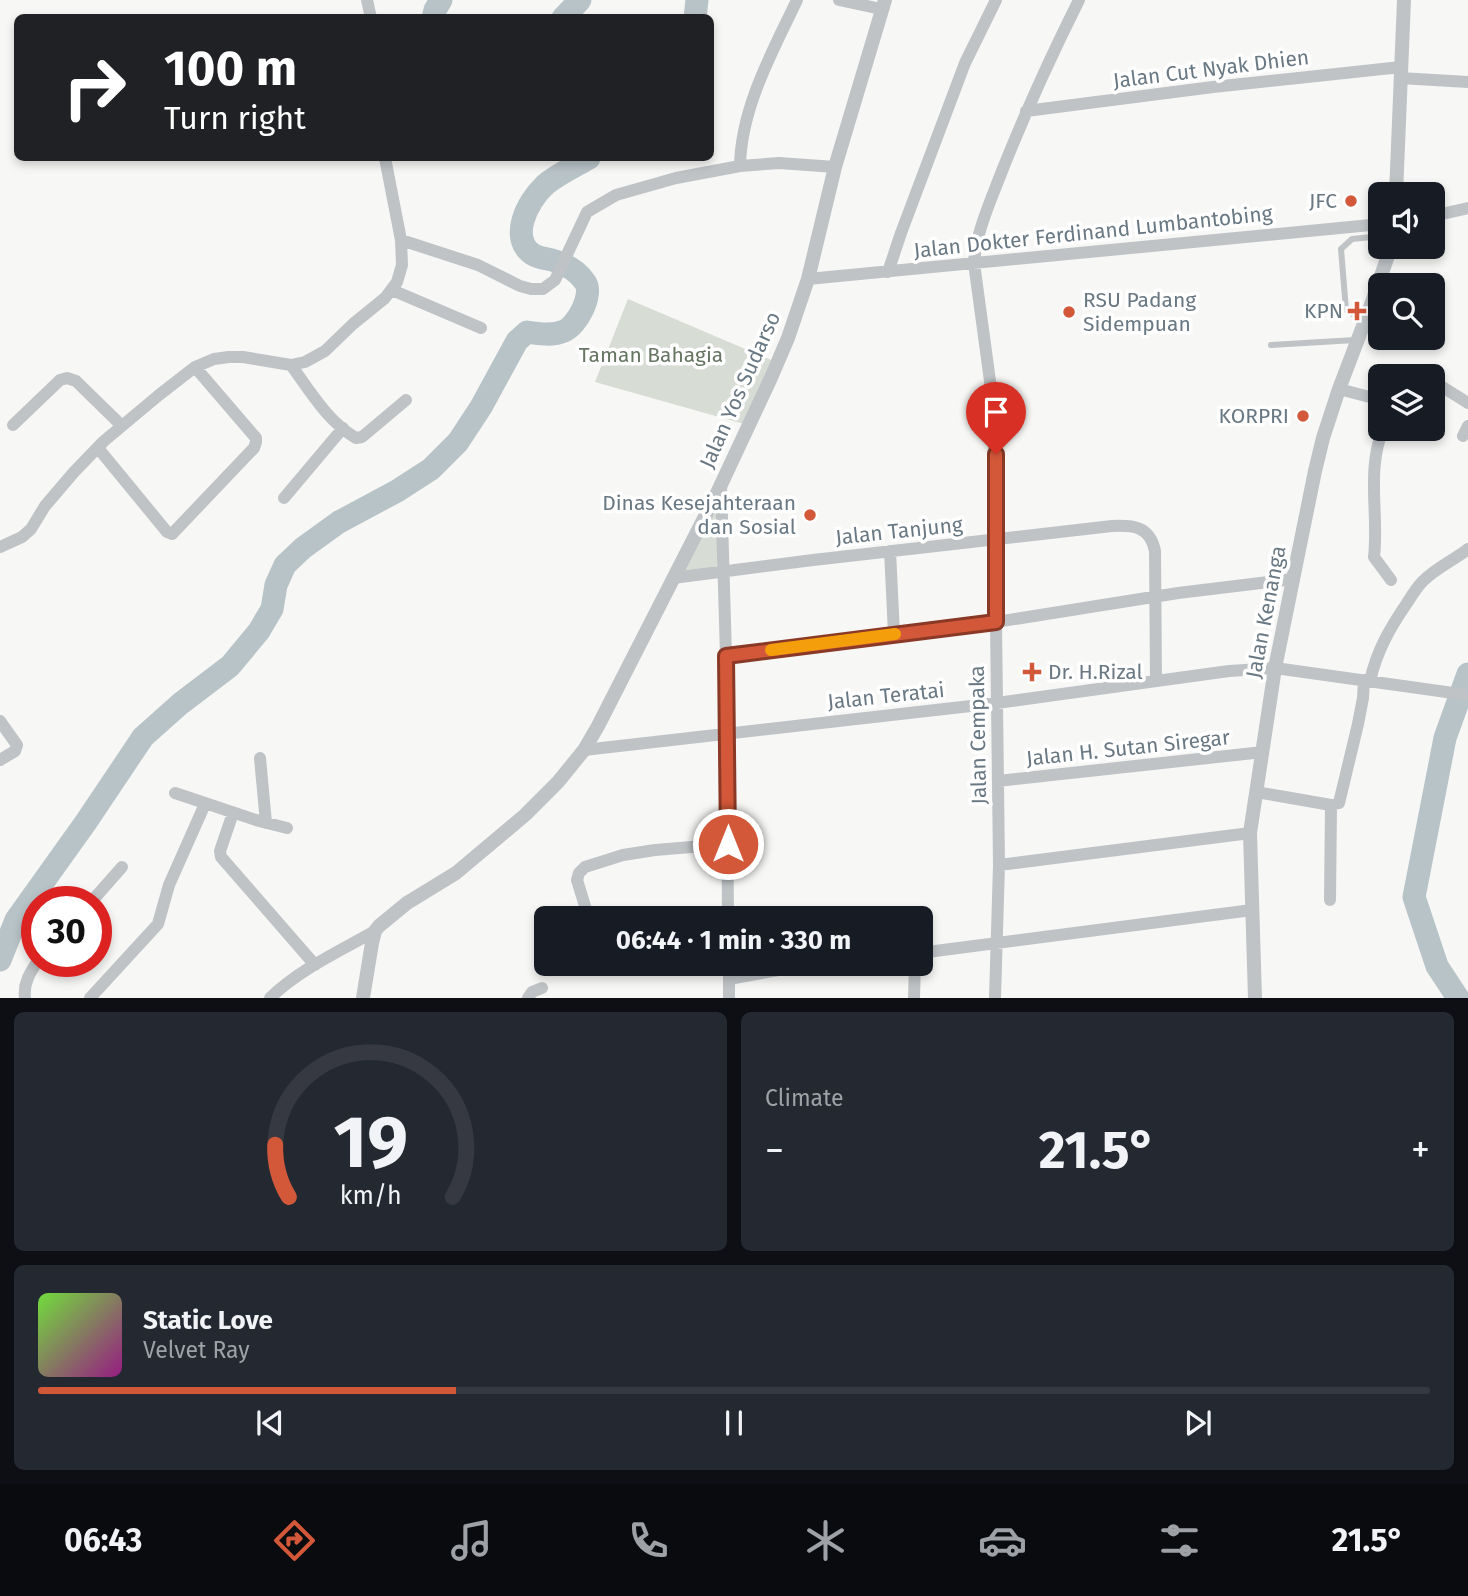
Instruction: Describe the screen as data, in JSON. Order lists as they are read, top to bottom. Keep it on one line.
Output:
{"streets":{"street":["Jalan Cut Nyak Dhien","Jalan Dokter Ferdinand Lumbantobing","Jalan Yos Sudarso","Jalan Tanjung","Jalan Kenanga","Jalan Teratai","Jalan Cempaka","Jalan H. Sutan Siregar"]},"crossings":[["Jalan Cut Nyak Dhien","Jalan Cempaka"],["Jalan Dokter Ferdinand Lumbantobing","Jalan Yos Sudarso"],["Jalan Dokter Ferdinand Lumbantobing","Jalan Cempaka"],["Jalan Yos Sudarso","Jalan Tanjung"],["Jalan Yos Sudarso","Jalan Teratai"],["Jalan Tanjung","Jalan Teratai"],["Jalan Tanjung","Jalan Cempaka"],["Jalan Kenanga","Jalan Teratai"],["Jalan Kenanga","Jalan H. Sutan Siregar"],["Jalan Teratai","Jalan Cempaka"],["Jalan Cempaka","Jalan H. Sutan Siregar"]],"parks":["Taman Bahagia"],"places":{"other":["JFC","RSU Padang Sidempuan","KORPRI","Dinas Kesejahteraan dan Sosial"],"health":["KPN","Dr. H.Rizal"]},"page":{"turn":["100 m","Turn right"],"limit":"30","trip":"06:44 · 1 min · 330 m","tile":"Climate","heat":["−","21.5°","+"],"song":["Static Love","Velvet Ray"],"tabs":["06:43","21.5°"],"gauge":["19","km/h"]}}
